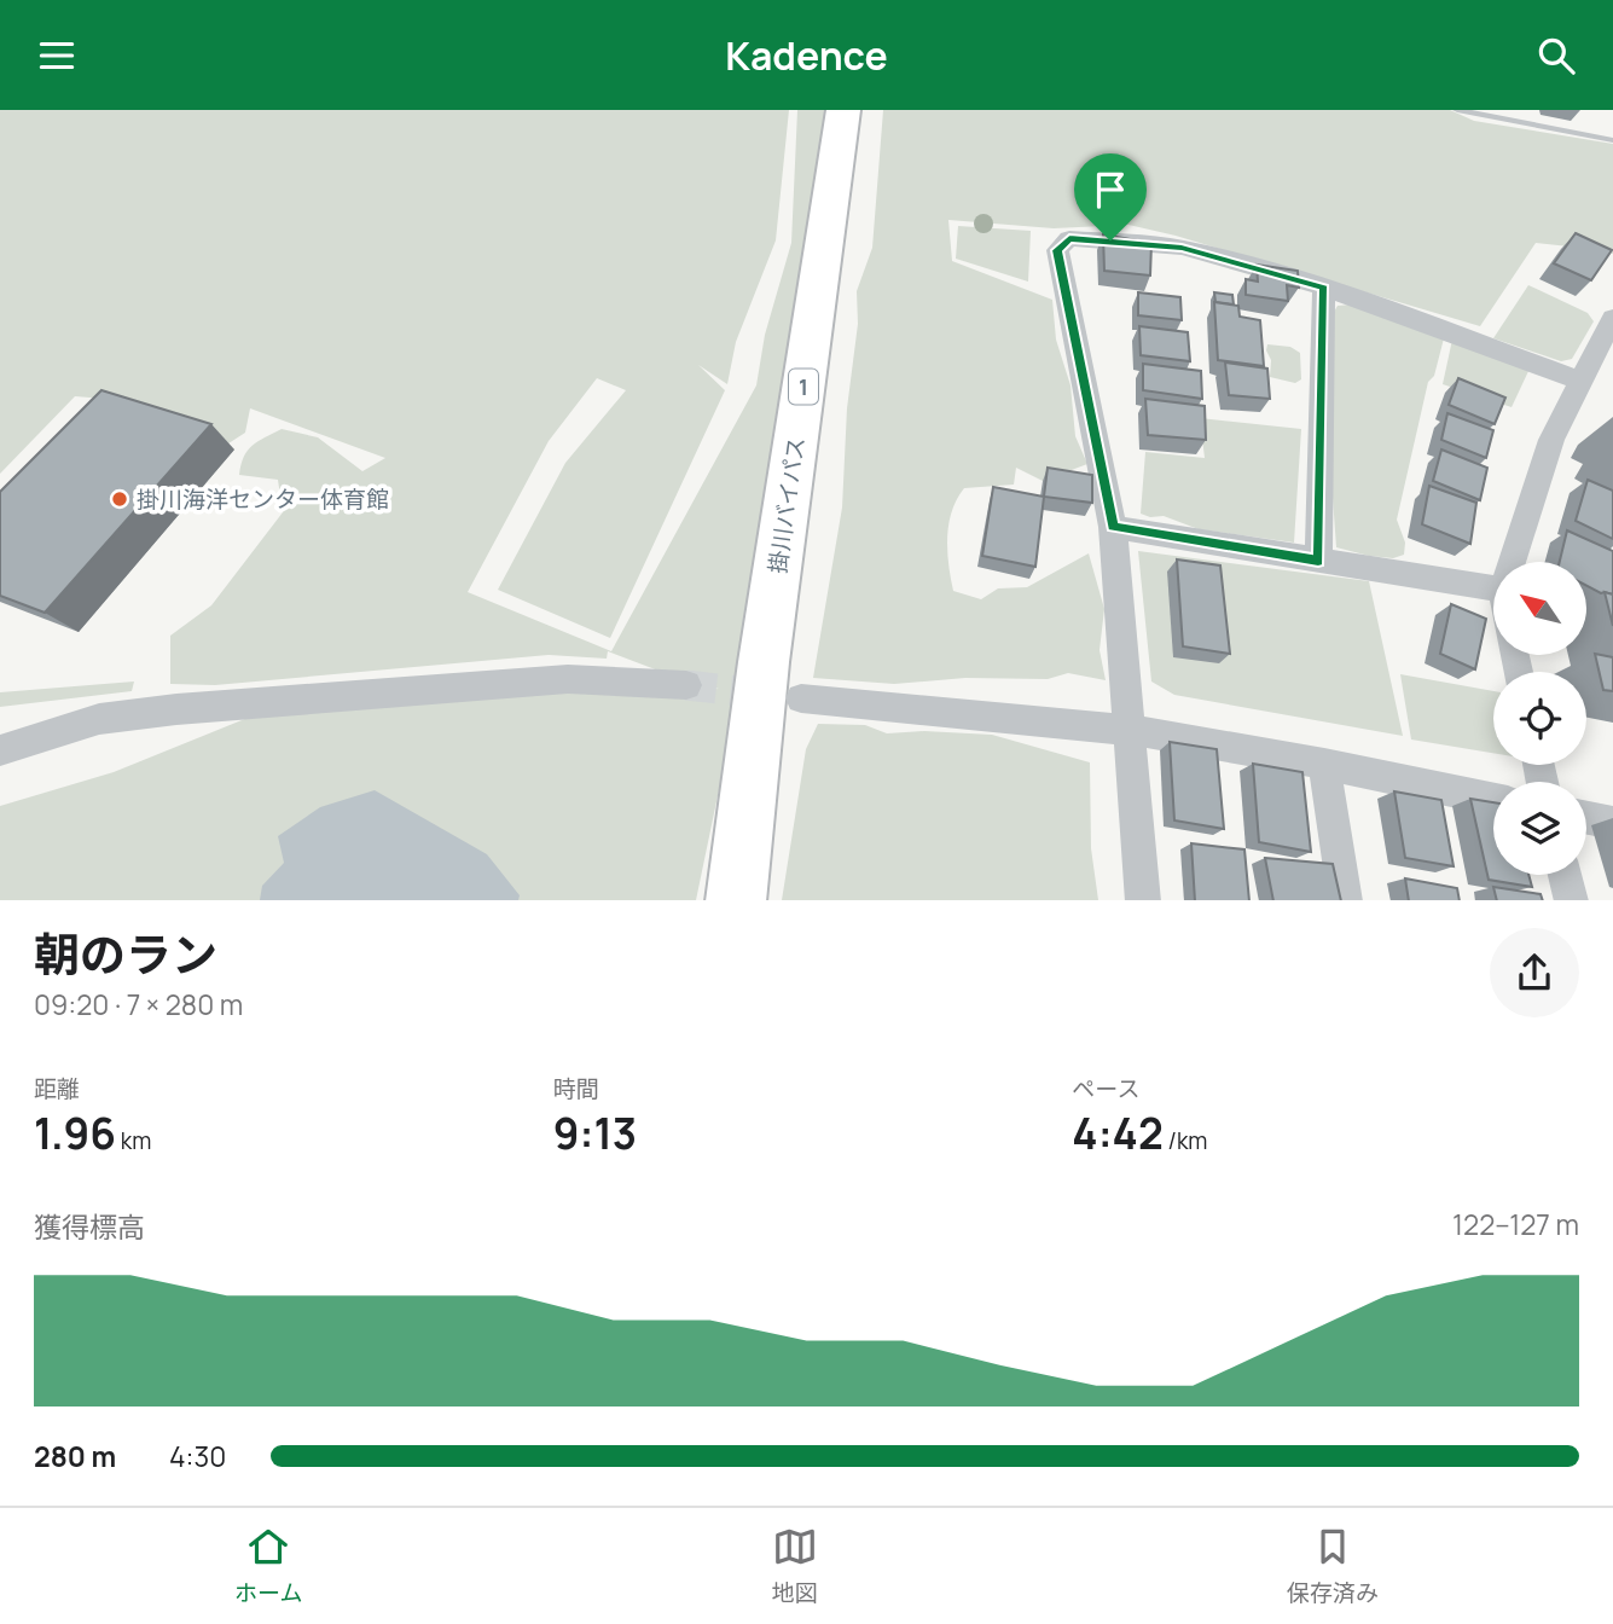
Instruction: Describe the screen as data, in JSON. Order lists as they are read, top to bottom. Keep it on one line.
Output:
{"streets":{"highway":["1","掛川バイパス"]},"places":["掛川海洋センター体育館"],"north":"top left","page":{"header":"Kadence","heading":["朝のラン","09:20 · 7 × 280 m"],"stats":[["距離","1.96 km"],["時間","9:13"],["ペース","4:42 /km"]],"chart":["獲得標高","122–127 m"],"list":[{"name":"280 m","note":"4:30"}],"tabs":["ホーム","地図","保存済み"]}}
